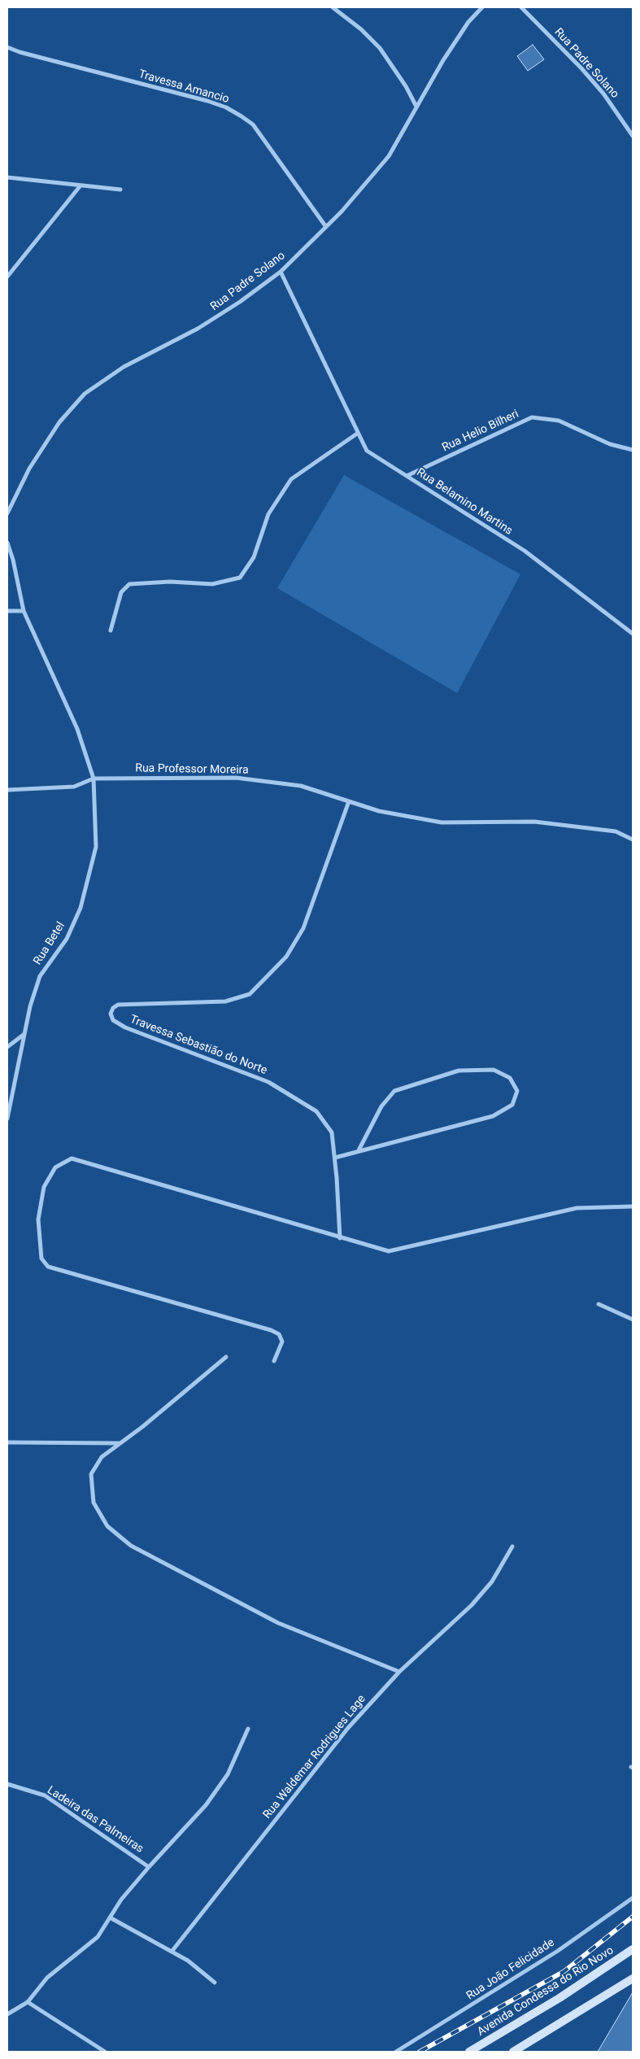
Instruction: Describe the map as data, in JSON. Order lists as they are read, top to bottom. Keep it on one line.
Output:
{"streets":{"main road":["Avenida Condessa do Rio Novo"],"street":["Rua Padre Solano","Travessa Amancio","Rua Helio Bilheri","Rua Belamino Martins","Rua Professor Moreira","Rua Betel","Travessa Sebastião do Norte","Rua Waldemar Rodrigues Lage","Ladeira das Palmeiras","Rua João Felicidade"]},"crossings":[["Rua Padre Solano","Travessa Amancio"],["Rua Padre Solano","Rua Belamino Martins"],["Rua Helio Bilheri","Rua Belamino Martins"],["Rua Professor Moreira","Rua Betel"],["Rua Professor Moreira","Travessa Sebastião do Norte"]]}
